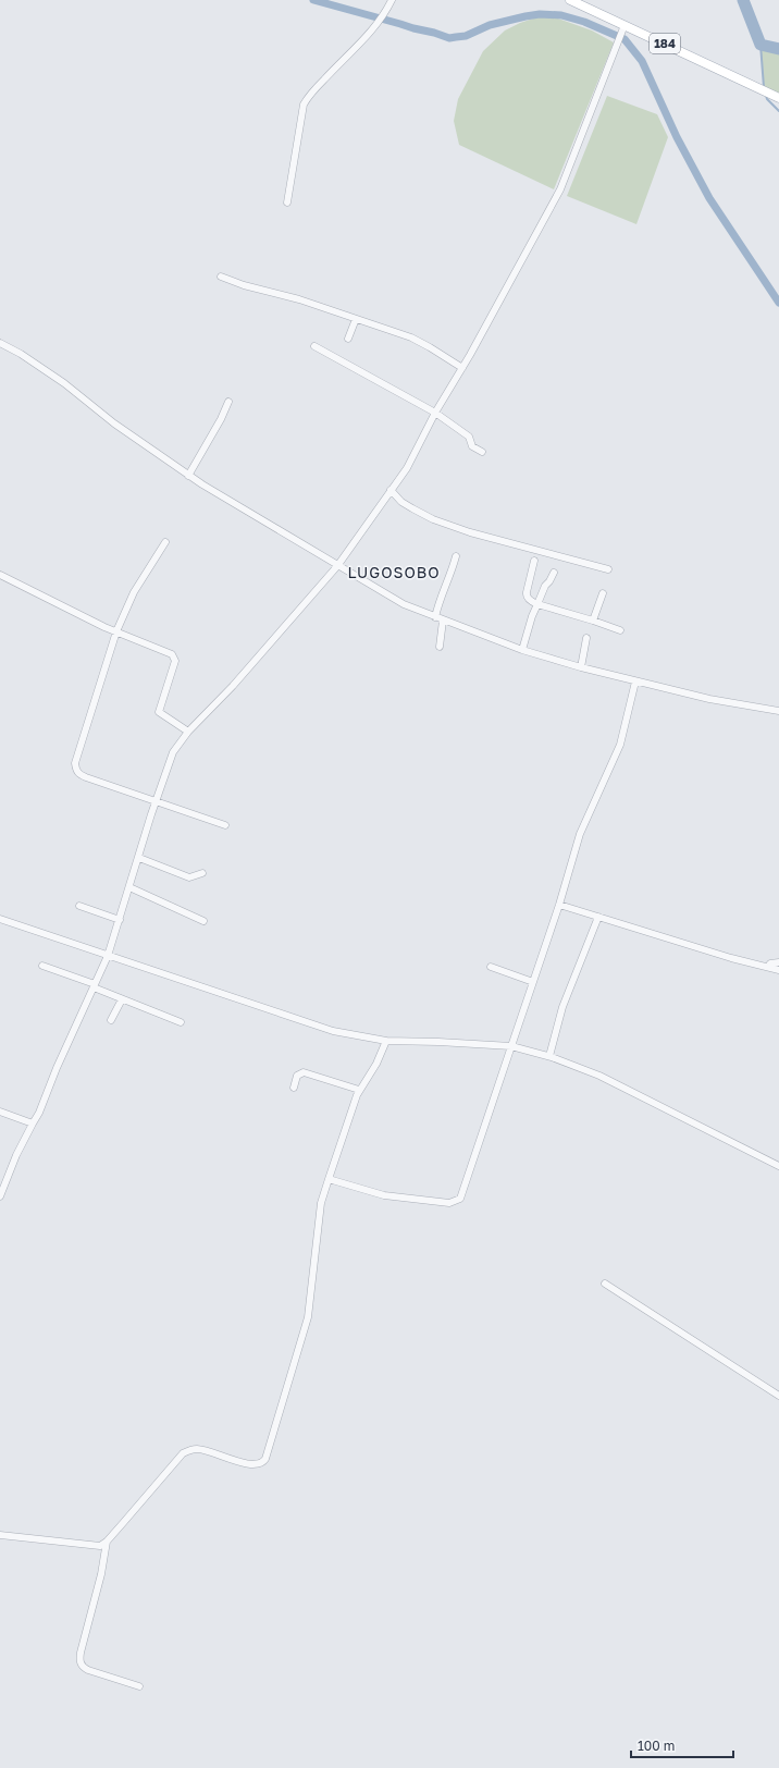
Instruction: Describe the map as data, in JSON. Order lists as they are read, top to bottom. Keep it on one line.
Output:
{"streets":{"main road":["184"]},"districts":["LUGOSOBO"],"scale_bar":"100 m"}
